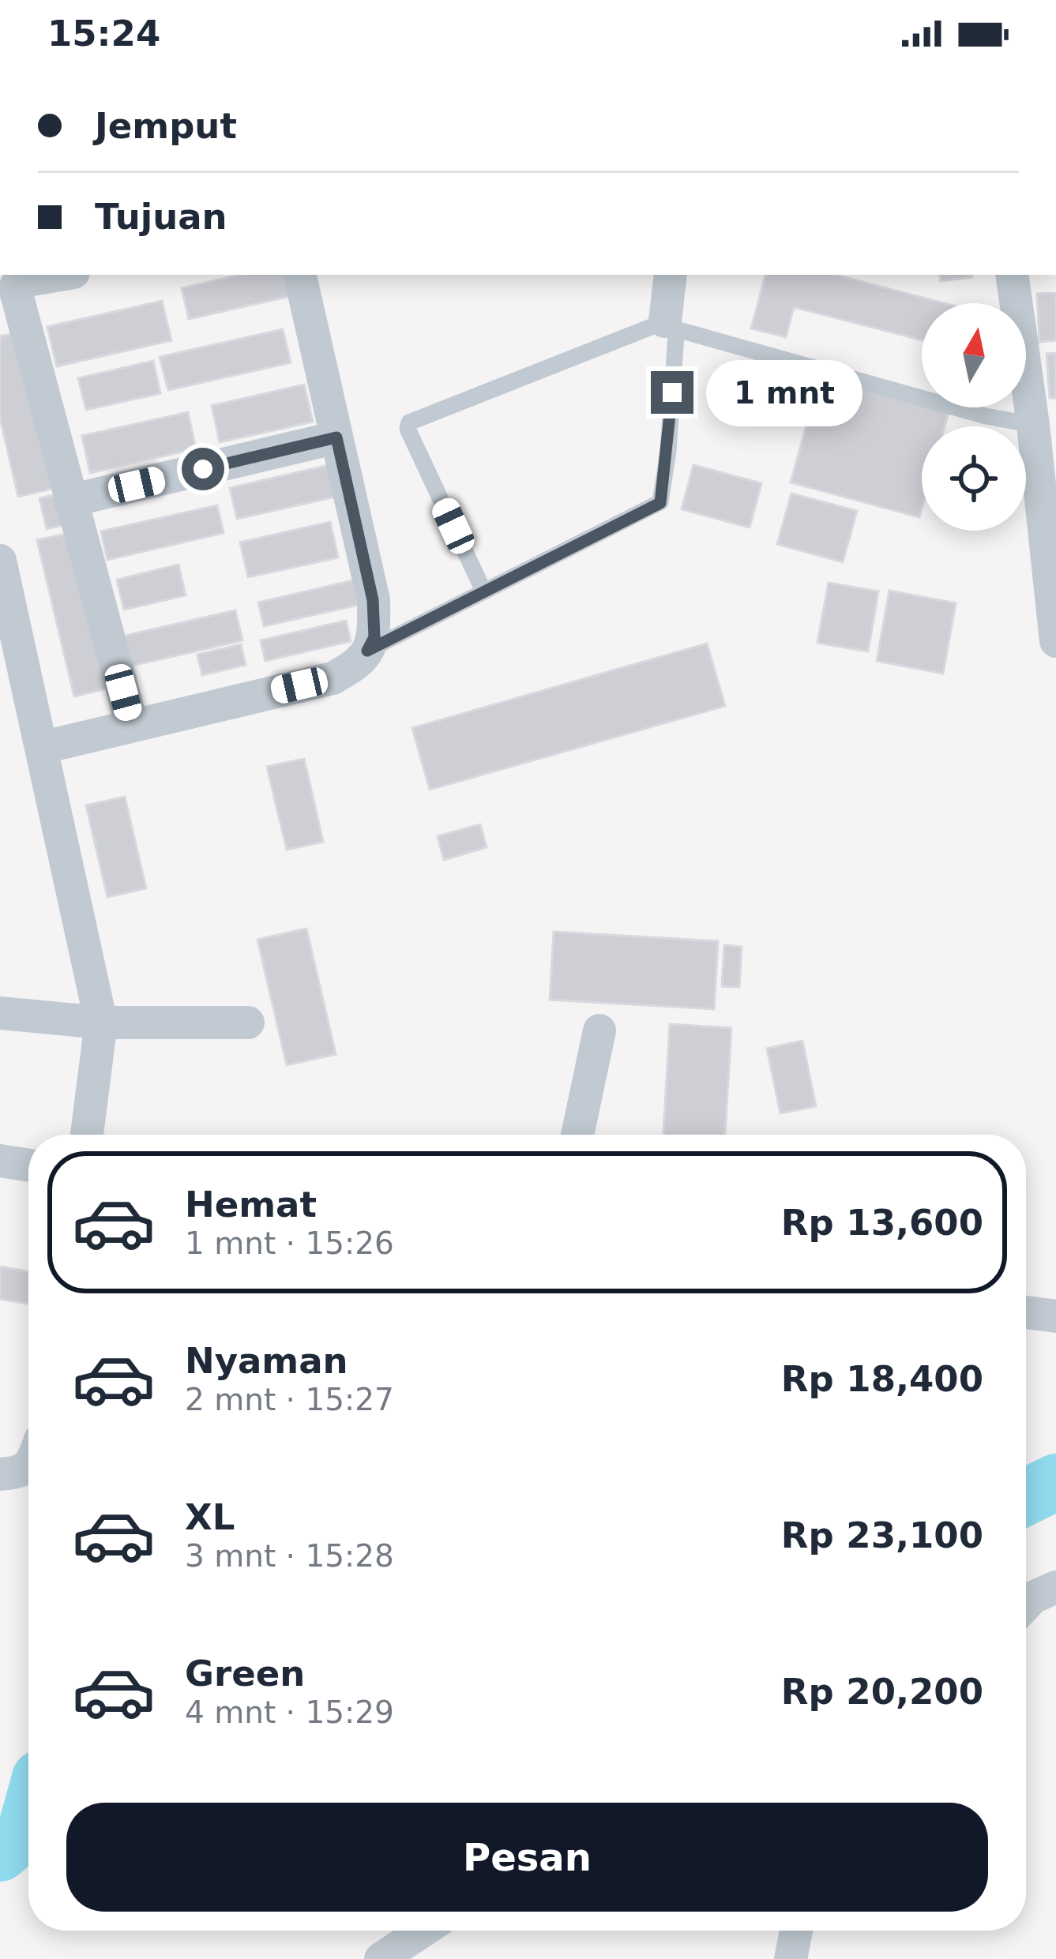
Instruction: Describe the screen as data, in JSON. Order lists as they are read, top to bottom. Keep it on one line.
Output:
{"north":"top","page":{"status":"15:24","banner":["Jemput","Tujuan"],"bubble":"1 mnt","list":[{"name":"Hemat","note":"1 mnt · 15:26","value":"Rp 13,600"},{"name":"Nyaman","note":"2 mnt · 15:27","value":"Rp 18,400"},{"name":"XL","note":"3 mnt · 15:28","value":"Rp 23,100"},{"name":"Green","note":"4 mnt · 15:29","value":"Rp 20,200"}],"buttons":"Pesan"}}
